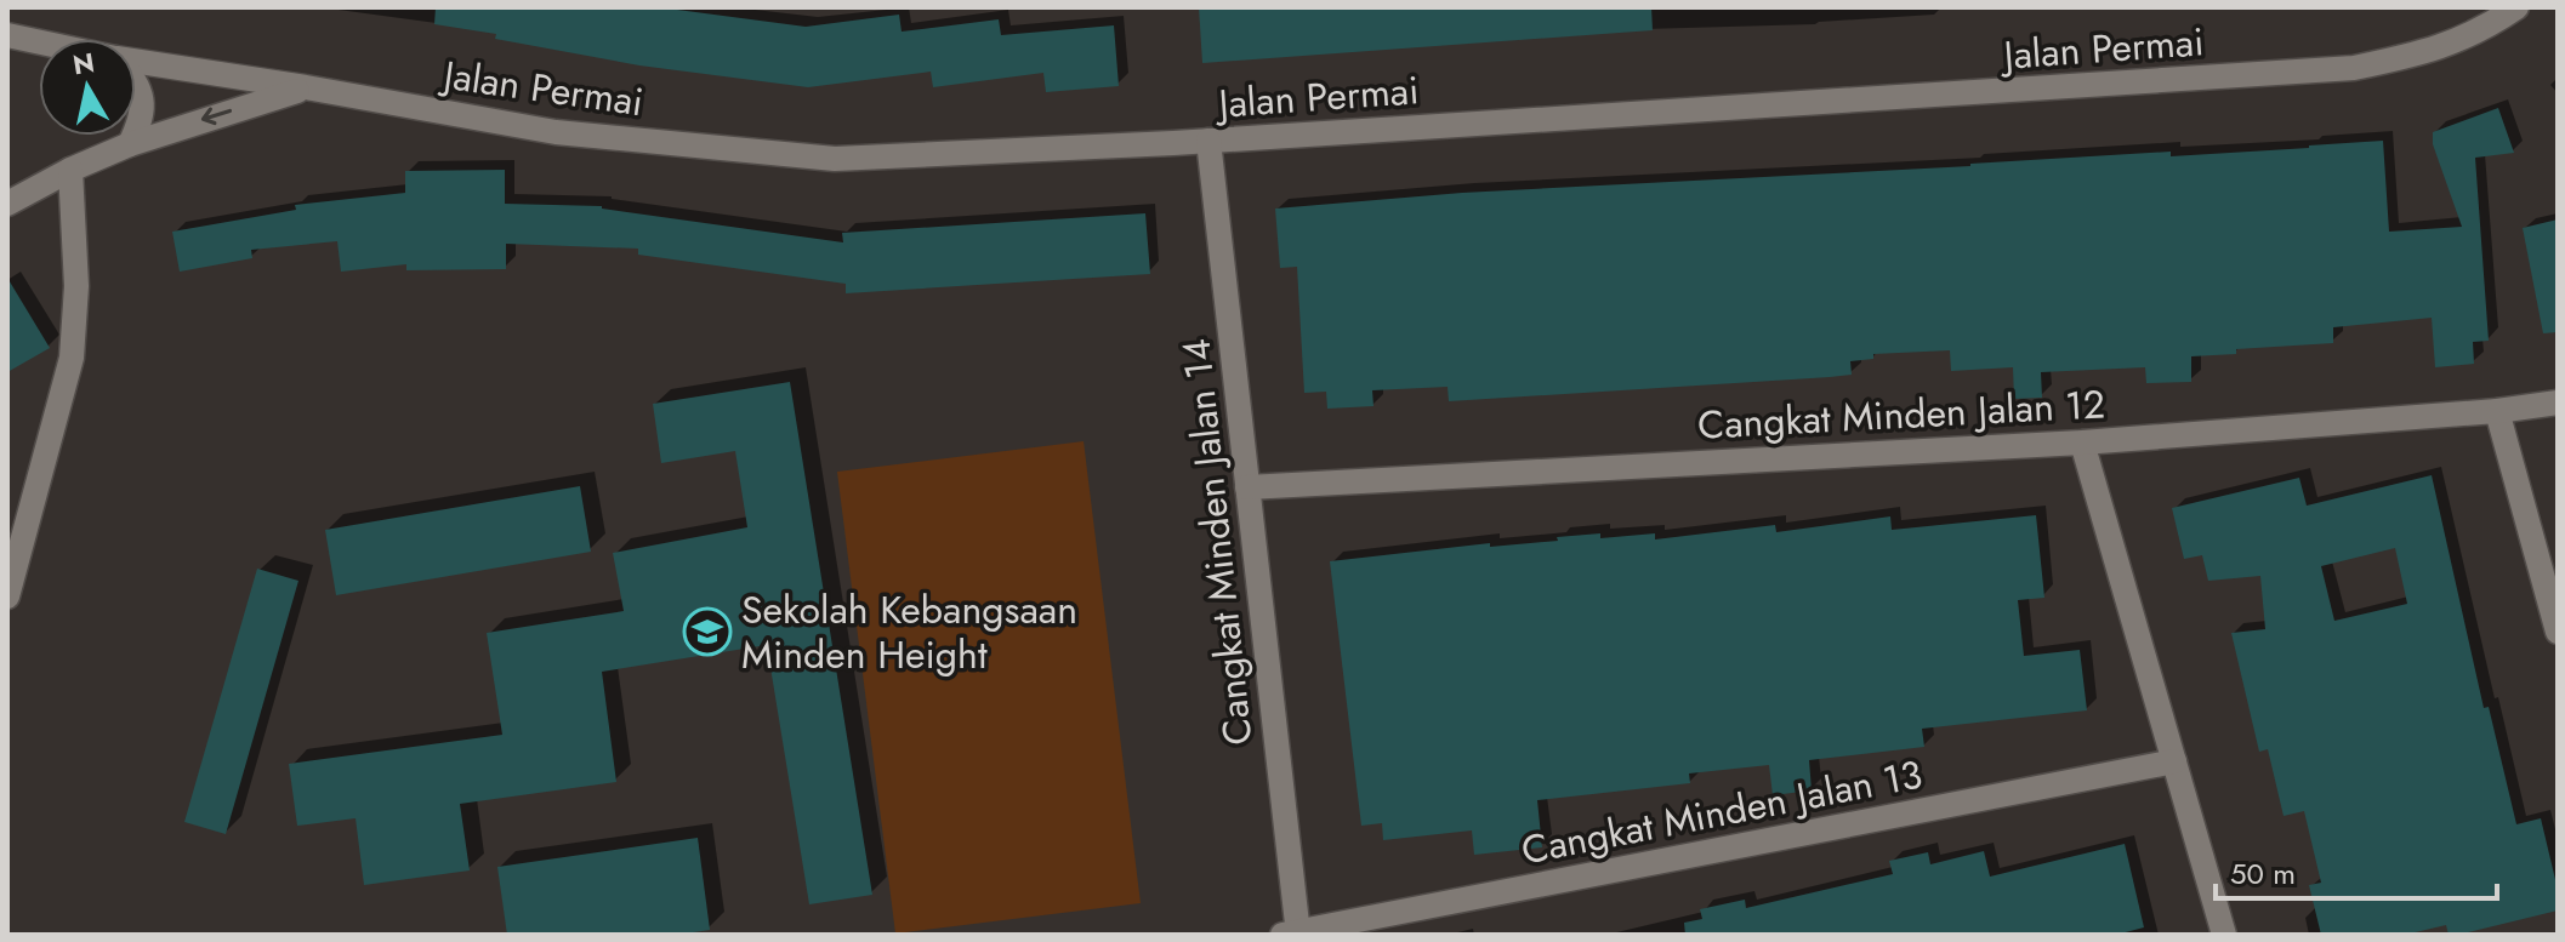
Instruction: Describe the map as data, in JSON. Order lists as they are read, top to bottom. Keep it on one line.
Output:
{"streets":{"street":["Jalan Permai","Cangkat Minden Jalan 12","Cangkat Minden Jalan 14","Cangkat Minden Jalan 13"]},"crossings":[["Jalan Permai","Cangkat Minden Jalan 14"],["Cangkat Minden Jalan 12","Cangkat Minden Jalan 14"],["Cangkat Minden Jalan 14","Cangkat Minden Jalan 13"]],"places":{"school or university":["Sekolah Kebangsaan Minden Height"]},"scale_bar":"50 m","north":"top"}
